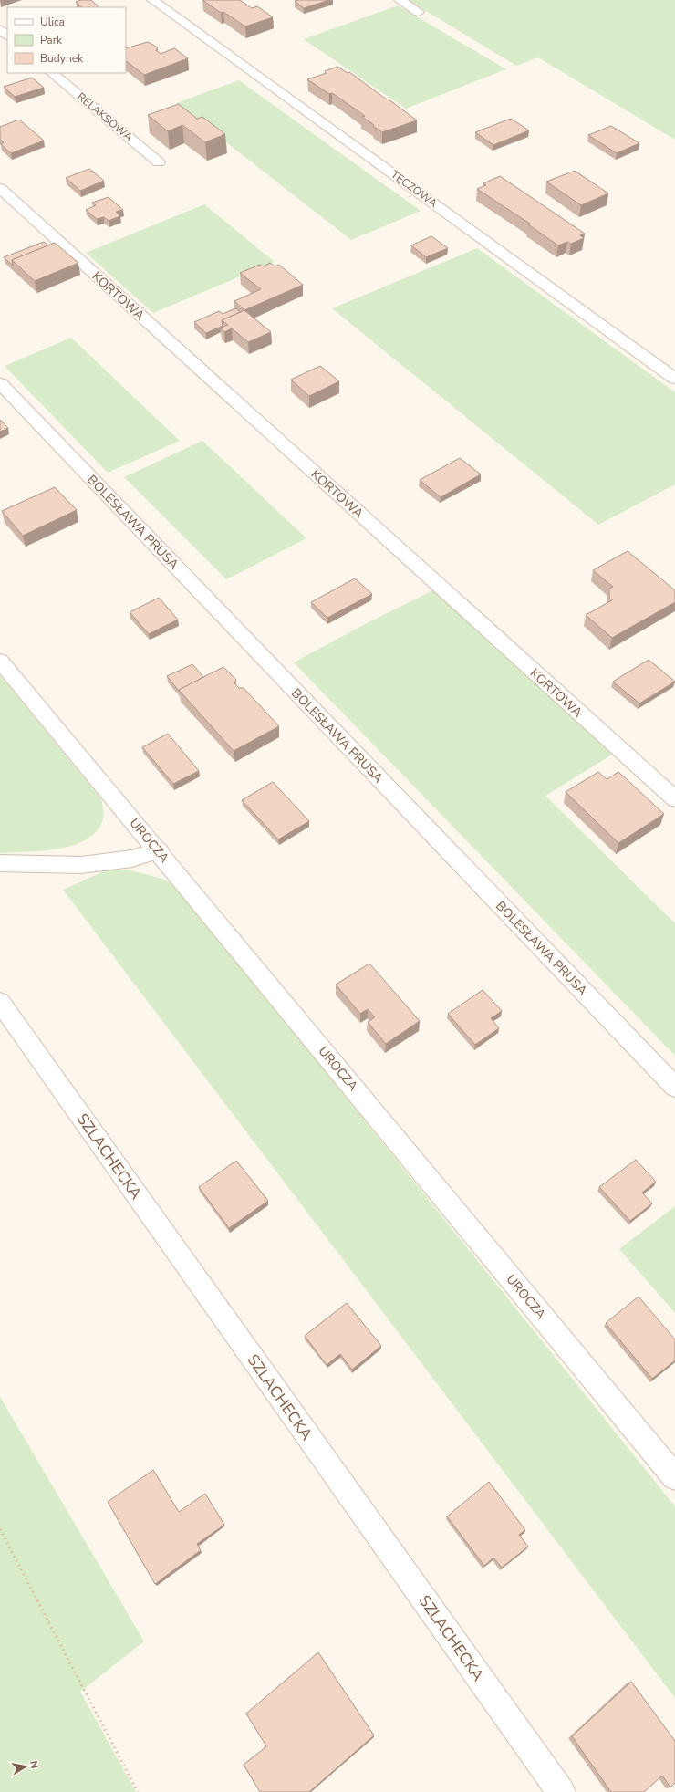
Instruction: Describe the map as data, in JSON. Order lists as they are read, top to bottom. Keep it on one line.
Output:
{"streets":{"street":["RELAKSOWA","TĘCZOWA","KORTOWA","BOLESŁAWA PRUSA","UROCZA","SZLACHECKA"]},"legend":["Ulica","Park","Budynek"],"north":"right"}
